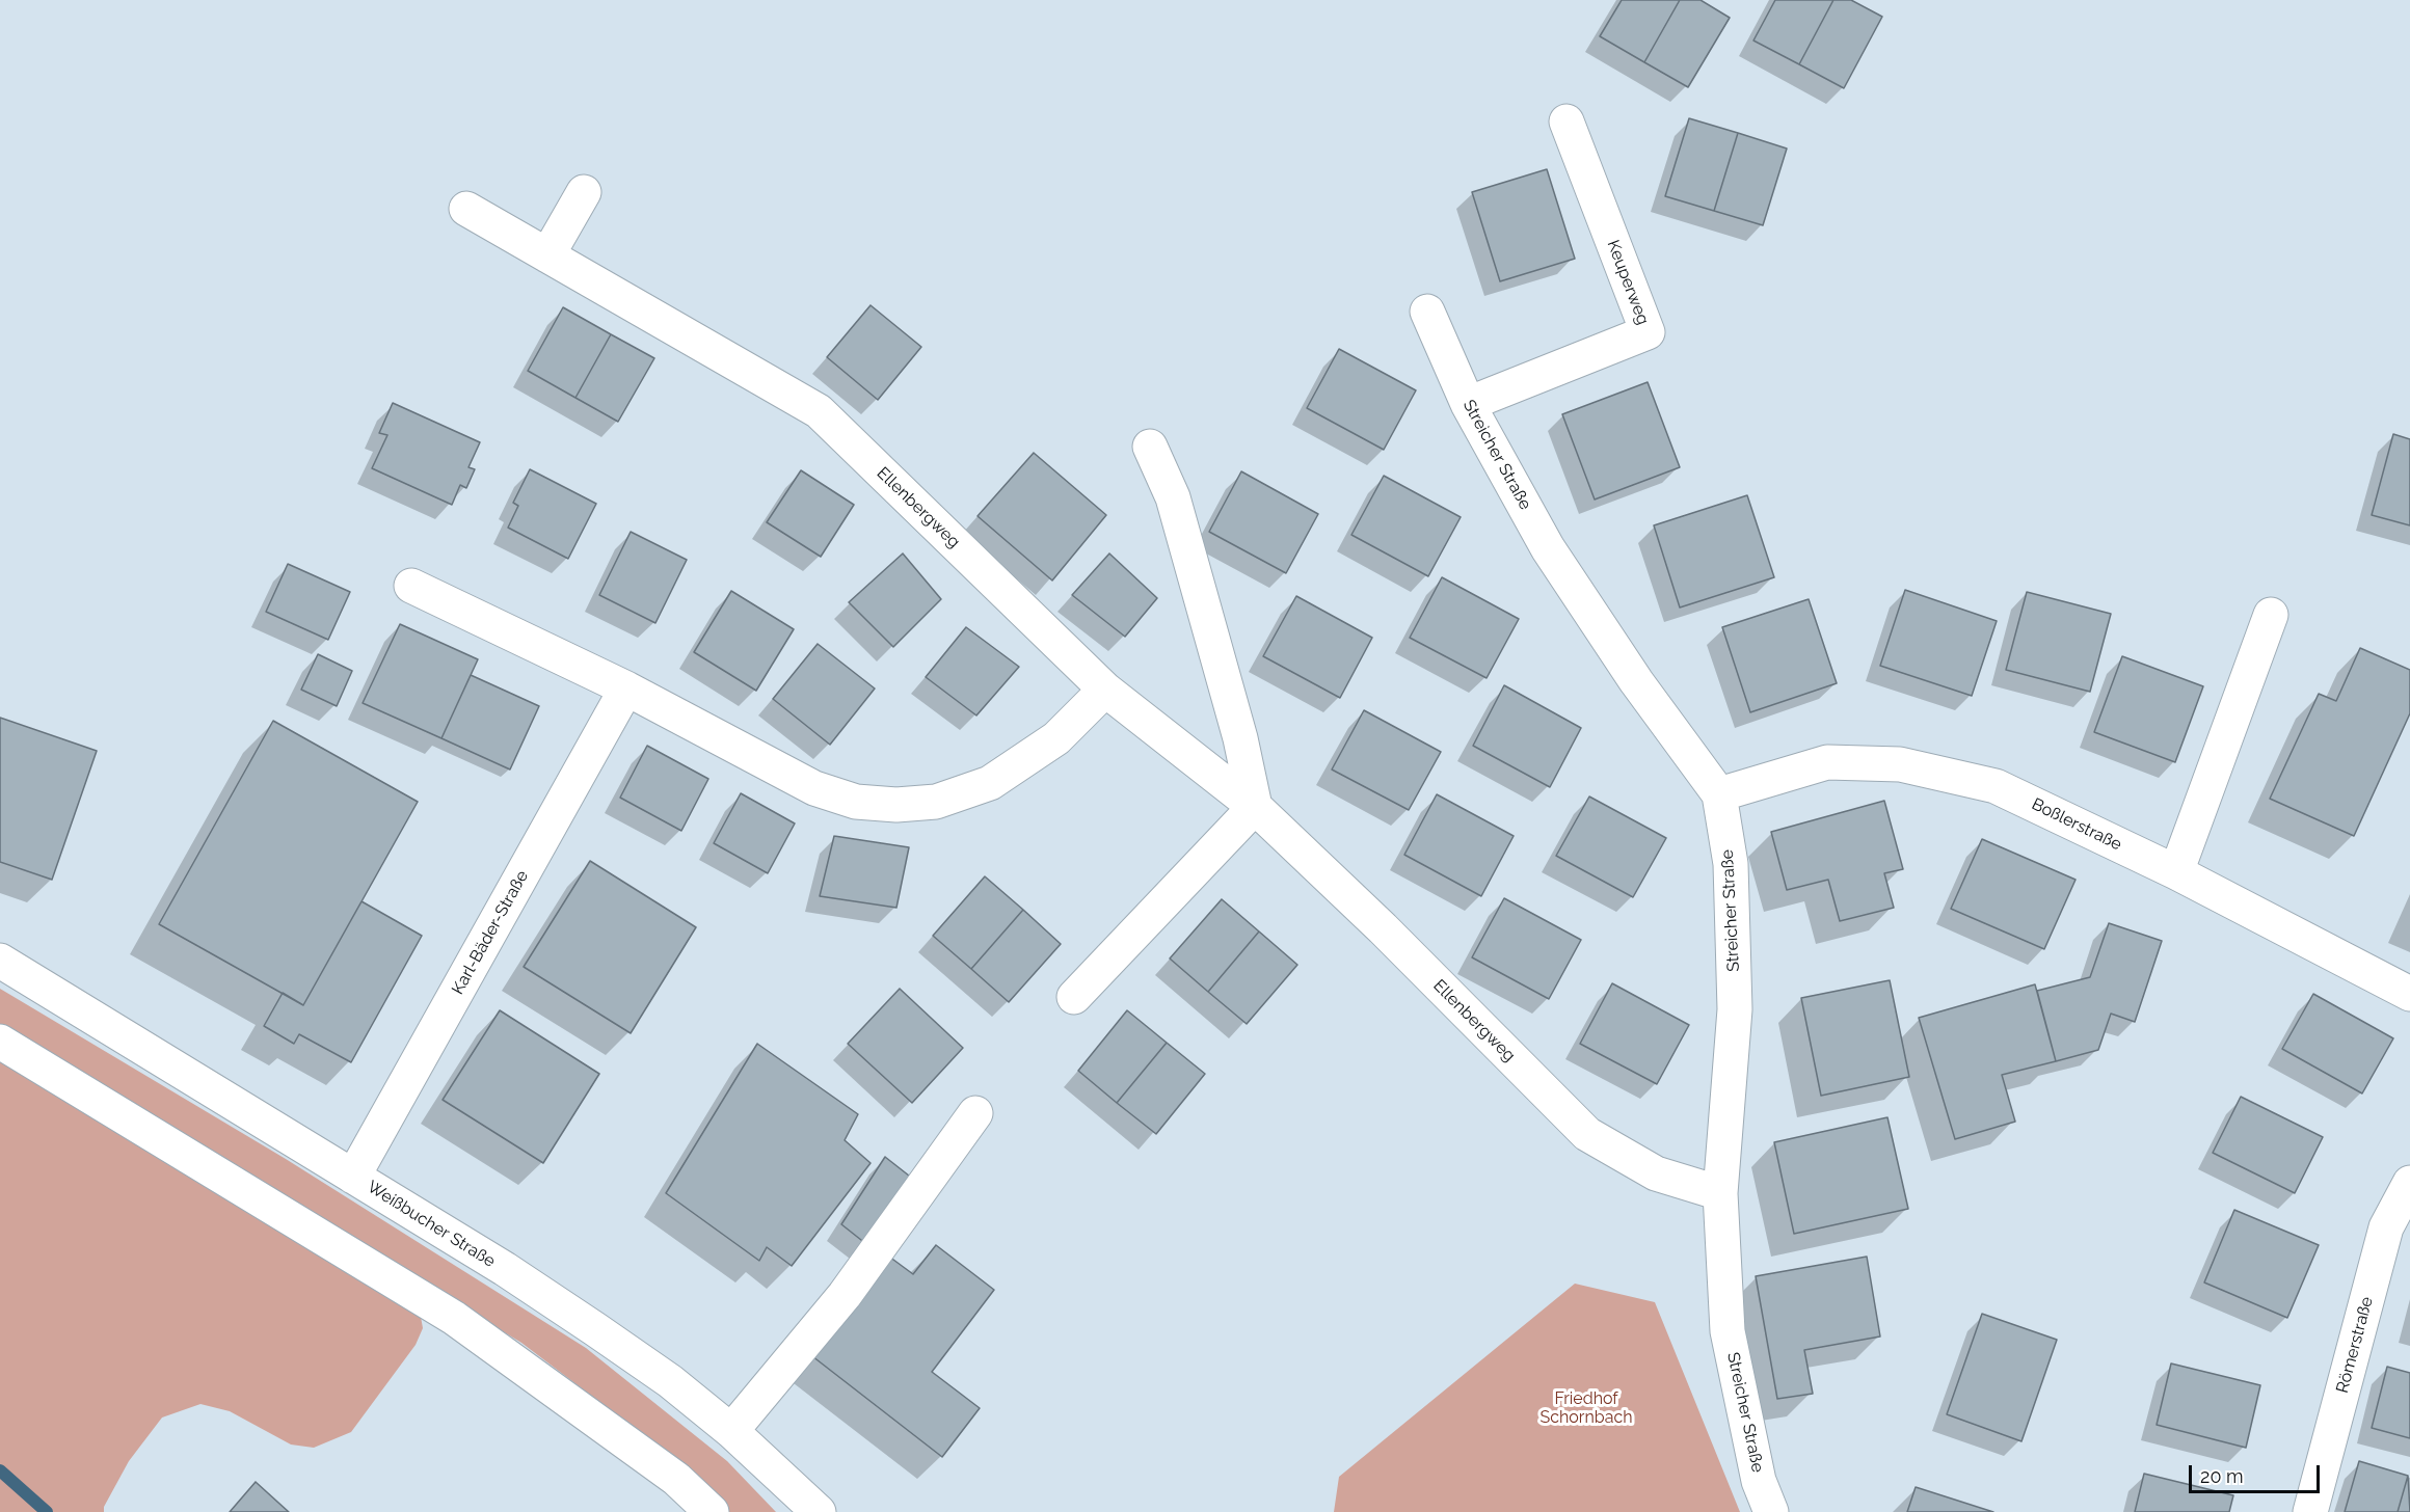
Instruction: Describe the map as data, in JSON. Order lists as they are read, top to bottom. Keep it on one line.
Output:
{"streets":{"street":["Keuperweg","Streicher Straße","Ellenbergweg","Boßlerstraße","Karl-Bäder-Straße","Weißbucher Straße","Römerstraße"]},"crossings":[["Keuperweg","Streicher Straße"],["Streicher Straße","Ellenbergweg"],["Streicher Straße","Boßlerstraße"],["Karl-Bäder-Straße","Weißbucher Straße"]],"parks":["Friedhof Schornbach"],"scale_bar":"20 m"}
